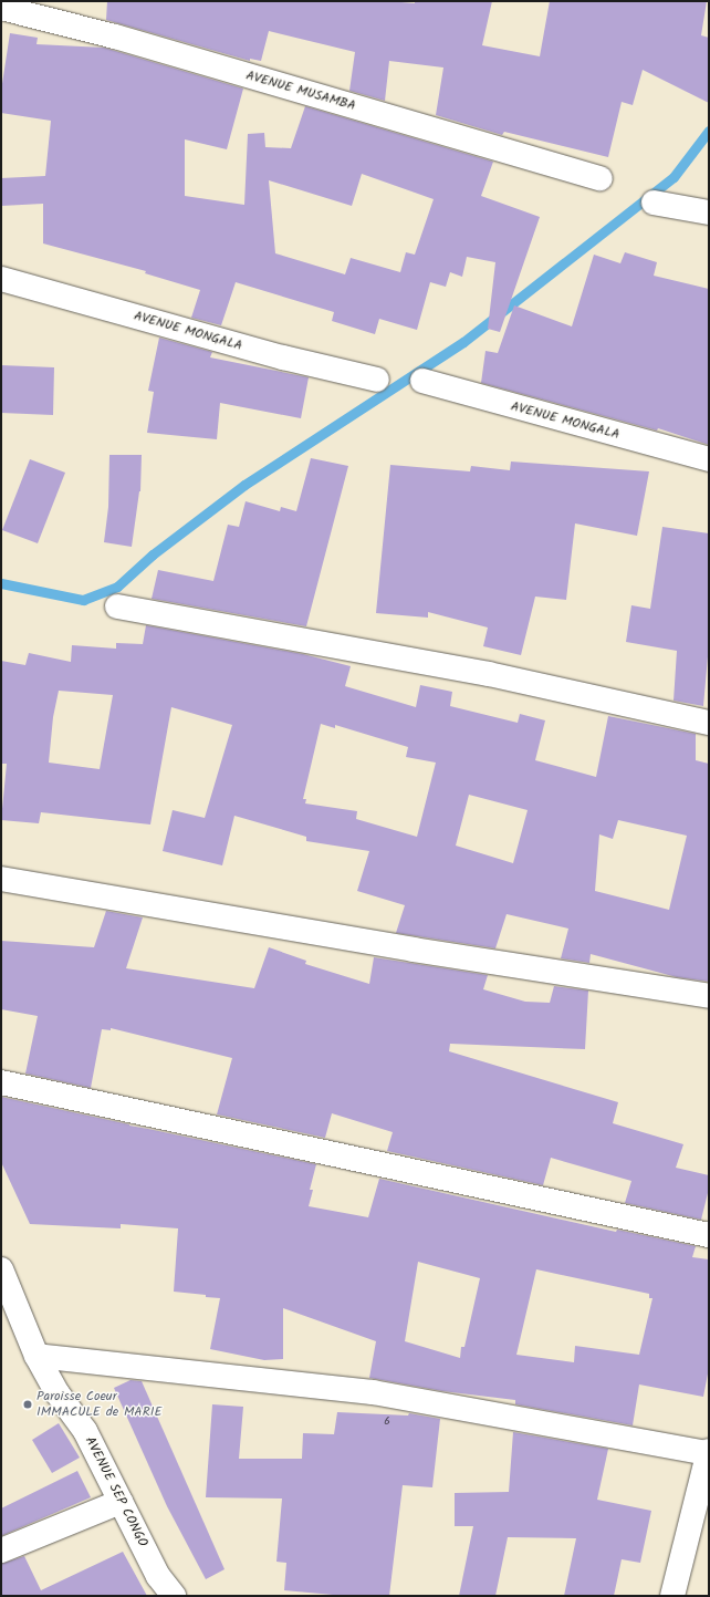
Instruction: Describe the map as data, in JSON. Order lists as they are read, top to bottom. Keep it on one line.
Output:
{"streets":{"street":["AVENUE MUSAMBA","AVENUE MONGALA","AVENUE SEP CONGO"]},"places":["Paroisse Coeur IMMACULE de MARIE"],"house_numbers":["6"]}
